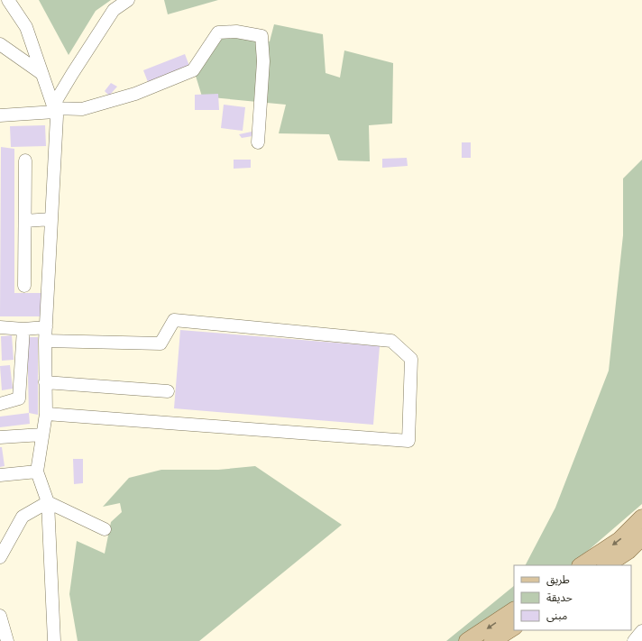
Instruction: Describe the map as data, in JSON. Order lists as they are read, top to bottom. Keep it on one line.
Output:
{"legend":["طريق","حديقة","مبنى"]}
